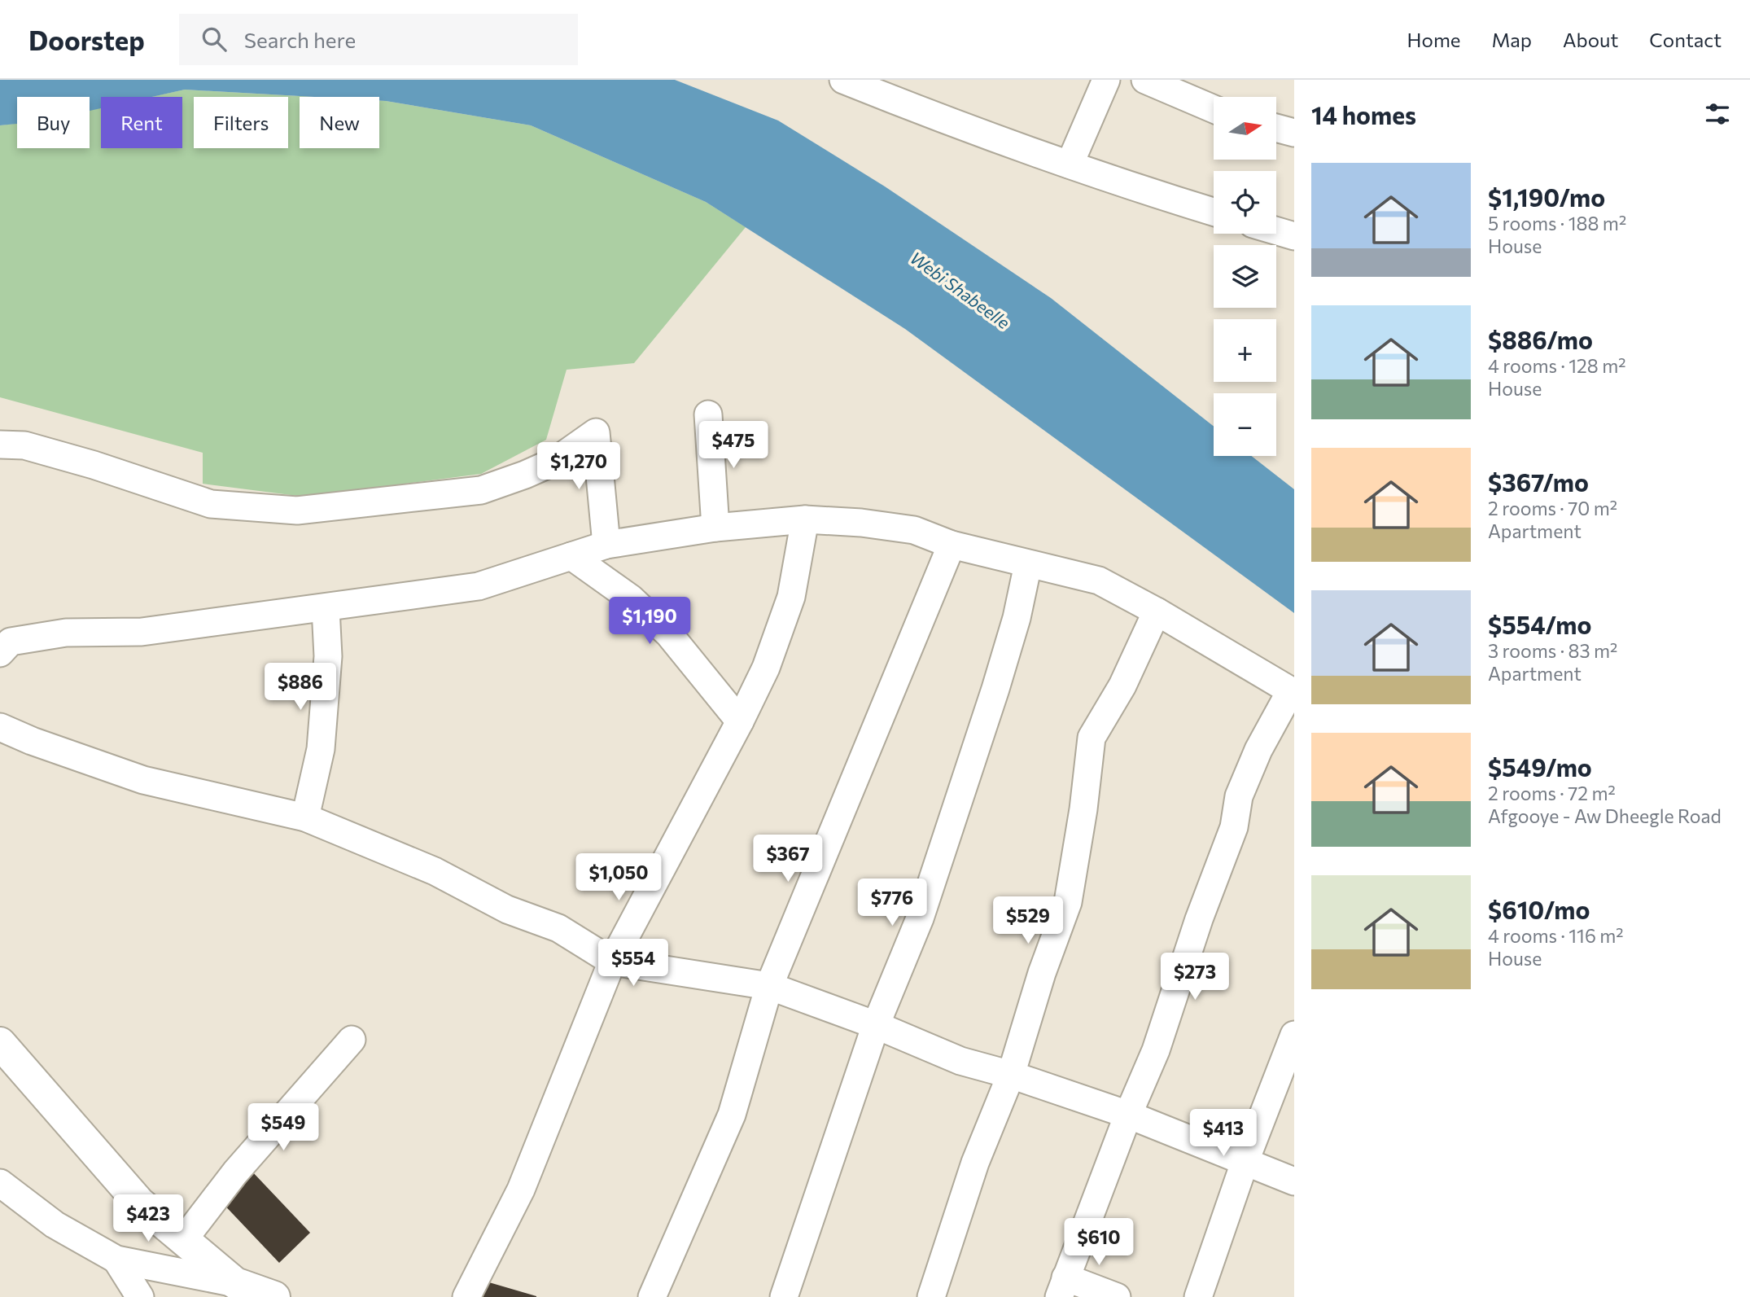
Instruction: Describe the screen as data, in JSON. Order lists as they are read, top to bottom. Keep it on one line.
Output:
{"water":["Webi Shabeelle"],"north":"right","page":{"header":"Doorstep","search":"Search here","nav":["Home","Map","About","Contact"],"heading":"14 homes","map_buttons":["+","−"],"chip":["Buy","Rent","Filters","New"],"list":[{"name":"$1,190/mo","note":"5 rooms · 188 m² · House"},{"name":"$886/mo","note":"4 rooms · 128 m² · House"},{"name":"$367/mo","note":"2 rooms · 70 m² · Apartment"},{"name":"$554/mo","note":"3 rooms · 83 m² · Apartment"},{"name":"$549/mo","note":"2 rooms · 72 m² · Afgooye - Aw Dheegle Road"},{"name":"$610/mo","note":"4 rooms · 116 m² · House"}],"price":["$475","$1,270","$1,190","$886","$367","$1,050","$776","$529","$554","$273","$549","$413","$423","$610"]}}
